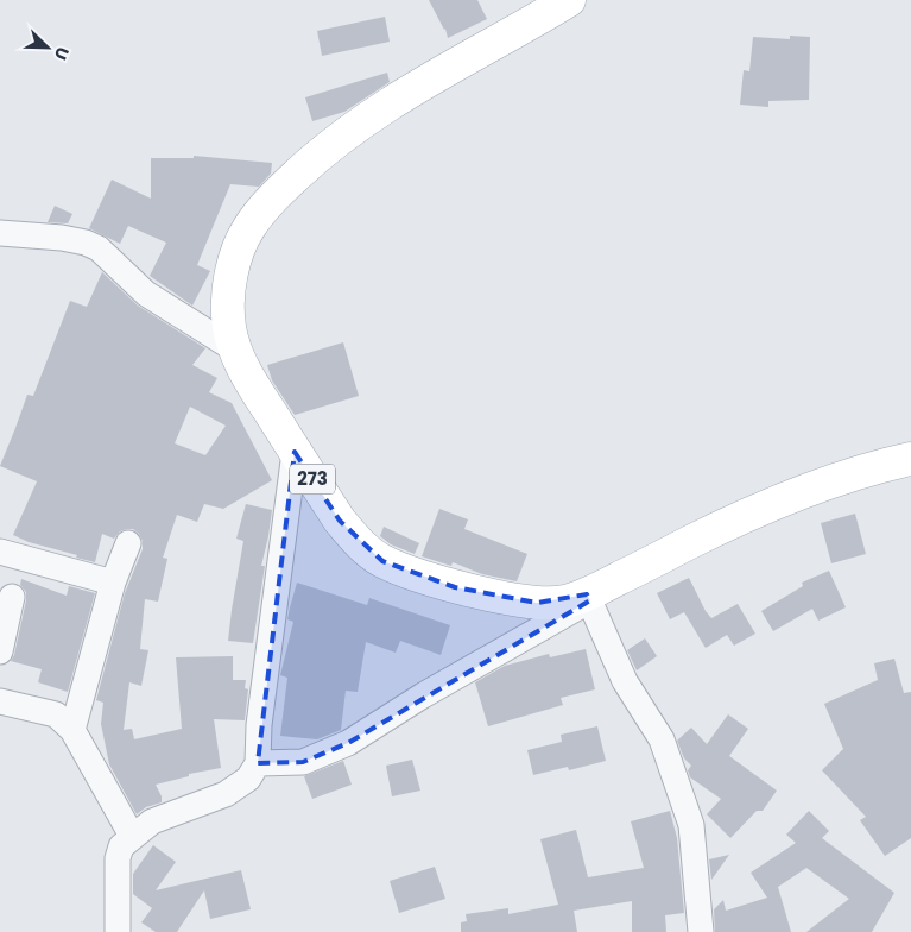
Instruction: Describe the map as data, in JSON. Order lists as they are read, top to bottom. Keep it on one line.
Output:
{"streets":{"main road":["273"]},"north":"bottom right"}
